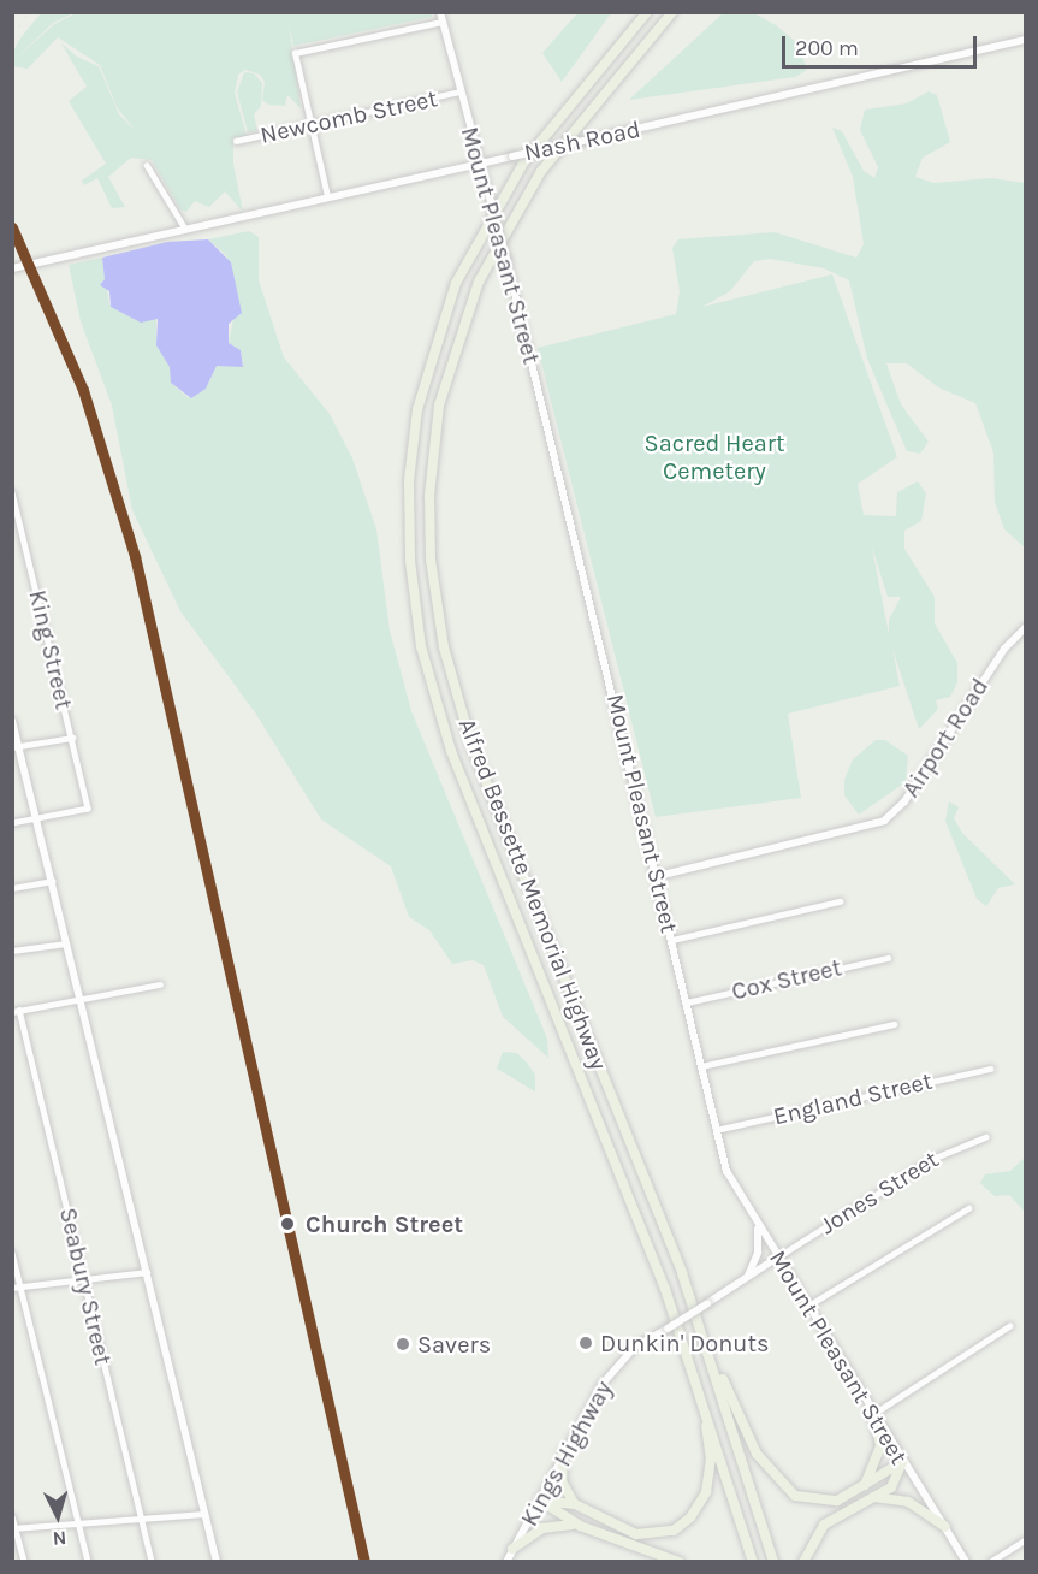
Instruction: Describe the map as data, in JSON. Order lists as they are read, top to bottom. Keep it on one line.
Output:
{"streets":{"highway":["Alfred Bessette Memorial Highway"],"main road":["Nash Road","Mount Pleasant Street","Airport Road","Kings Highway"],"street":["Newcomb Street","King Street","Cox Street","England Street","Jones Street","Seabury Street"]},"crossings":[["Newcomb Street","Mount Pleasant Street"],["Nash Road","Mount Pleasant Street"],["Mount Pleasant Street","Airport Road"],["Mount Pleasant Street","Cox Street"],["Mount Pleasant Street","England Street"],["Mount Pleasant Street","Jones Street"],["Mount Pleasant Street","Kings Highway"],["Jones Street","Kings Highway"]],"parks":["Sacred Heart Cemetery"],"places":["Church Street","Dunkin' Donuts","Savers"],"scale_bar":"200 m","north":"bottom"}
